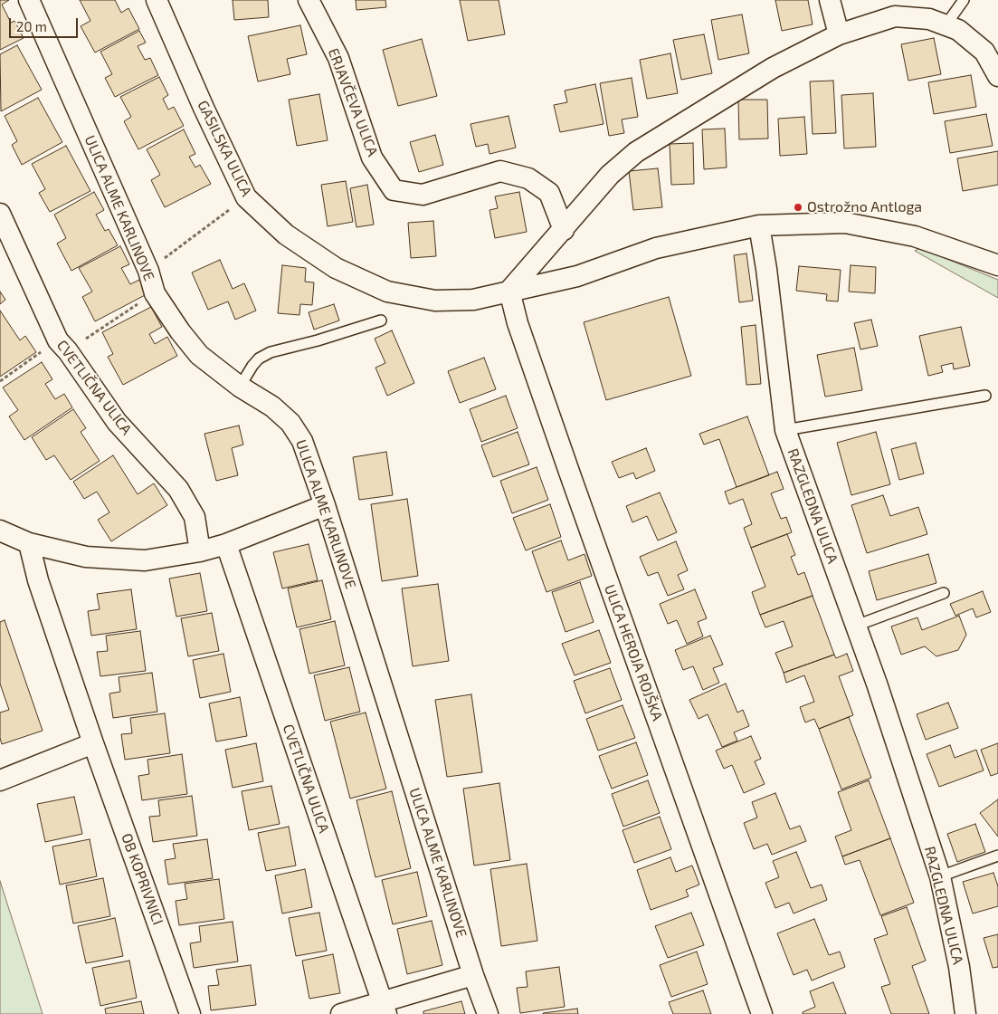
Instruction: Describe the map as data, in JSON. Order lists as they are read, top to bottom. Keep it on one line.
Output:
{"streets":{"street":["ERJAVČEVA ULICA","GASILSKA ULICA","ULICA ALME KARLINOVE","CVETLIČNA ULICA","RAZGLEDNA ULICA","ULICA HEROJA ROJŠKA","OB KOPRIVNICI"]},"crossings":[["GASILSKA ULICA","RAZGLEDNA ULICA"],["GASILSKA ULICA","ULICA HEROJA ROJŠKA"]],"places":["Ostrožno Antloga"],"scale_bar":"20 m"}
